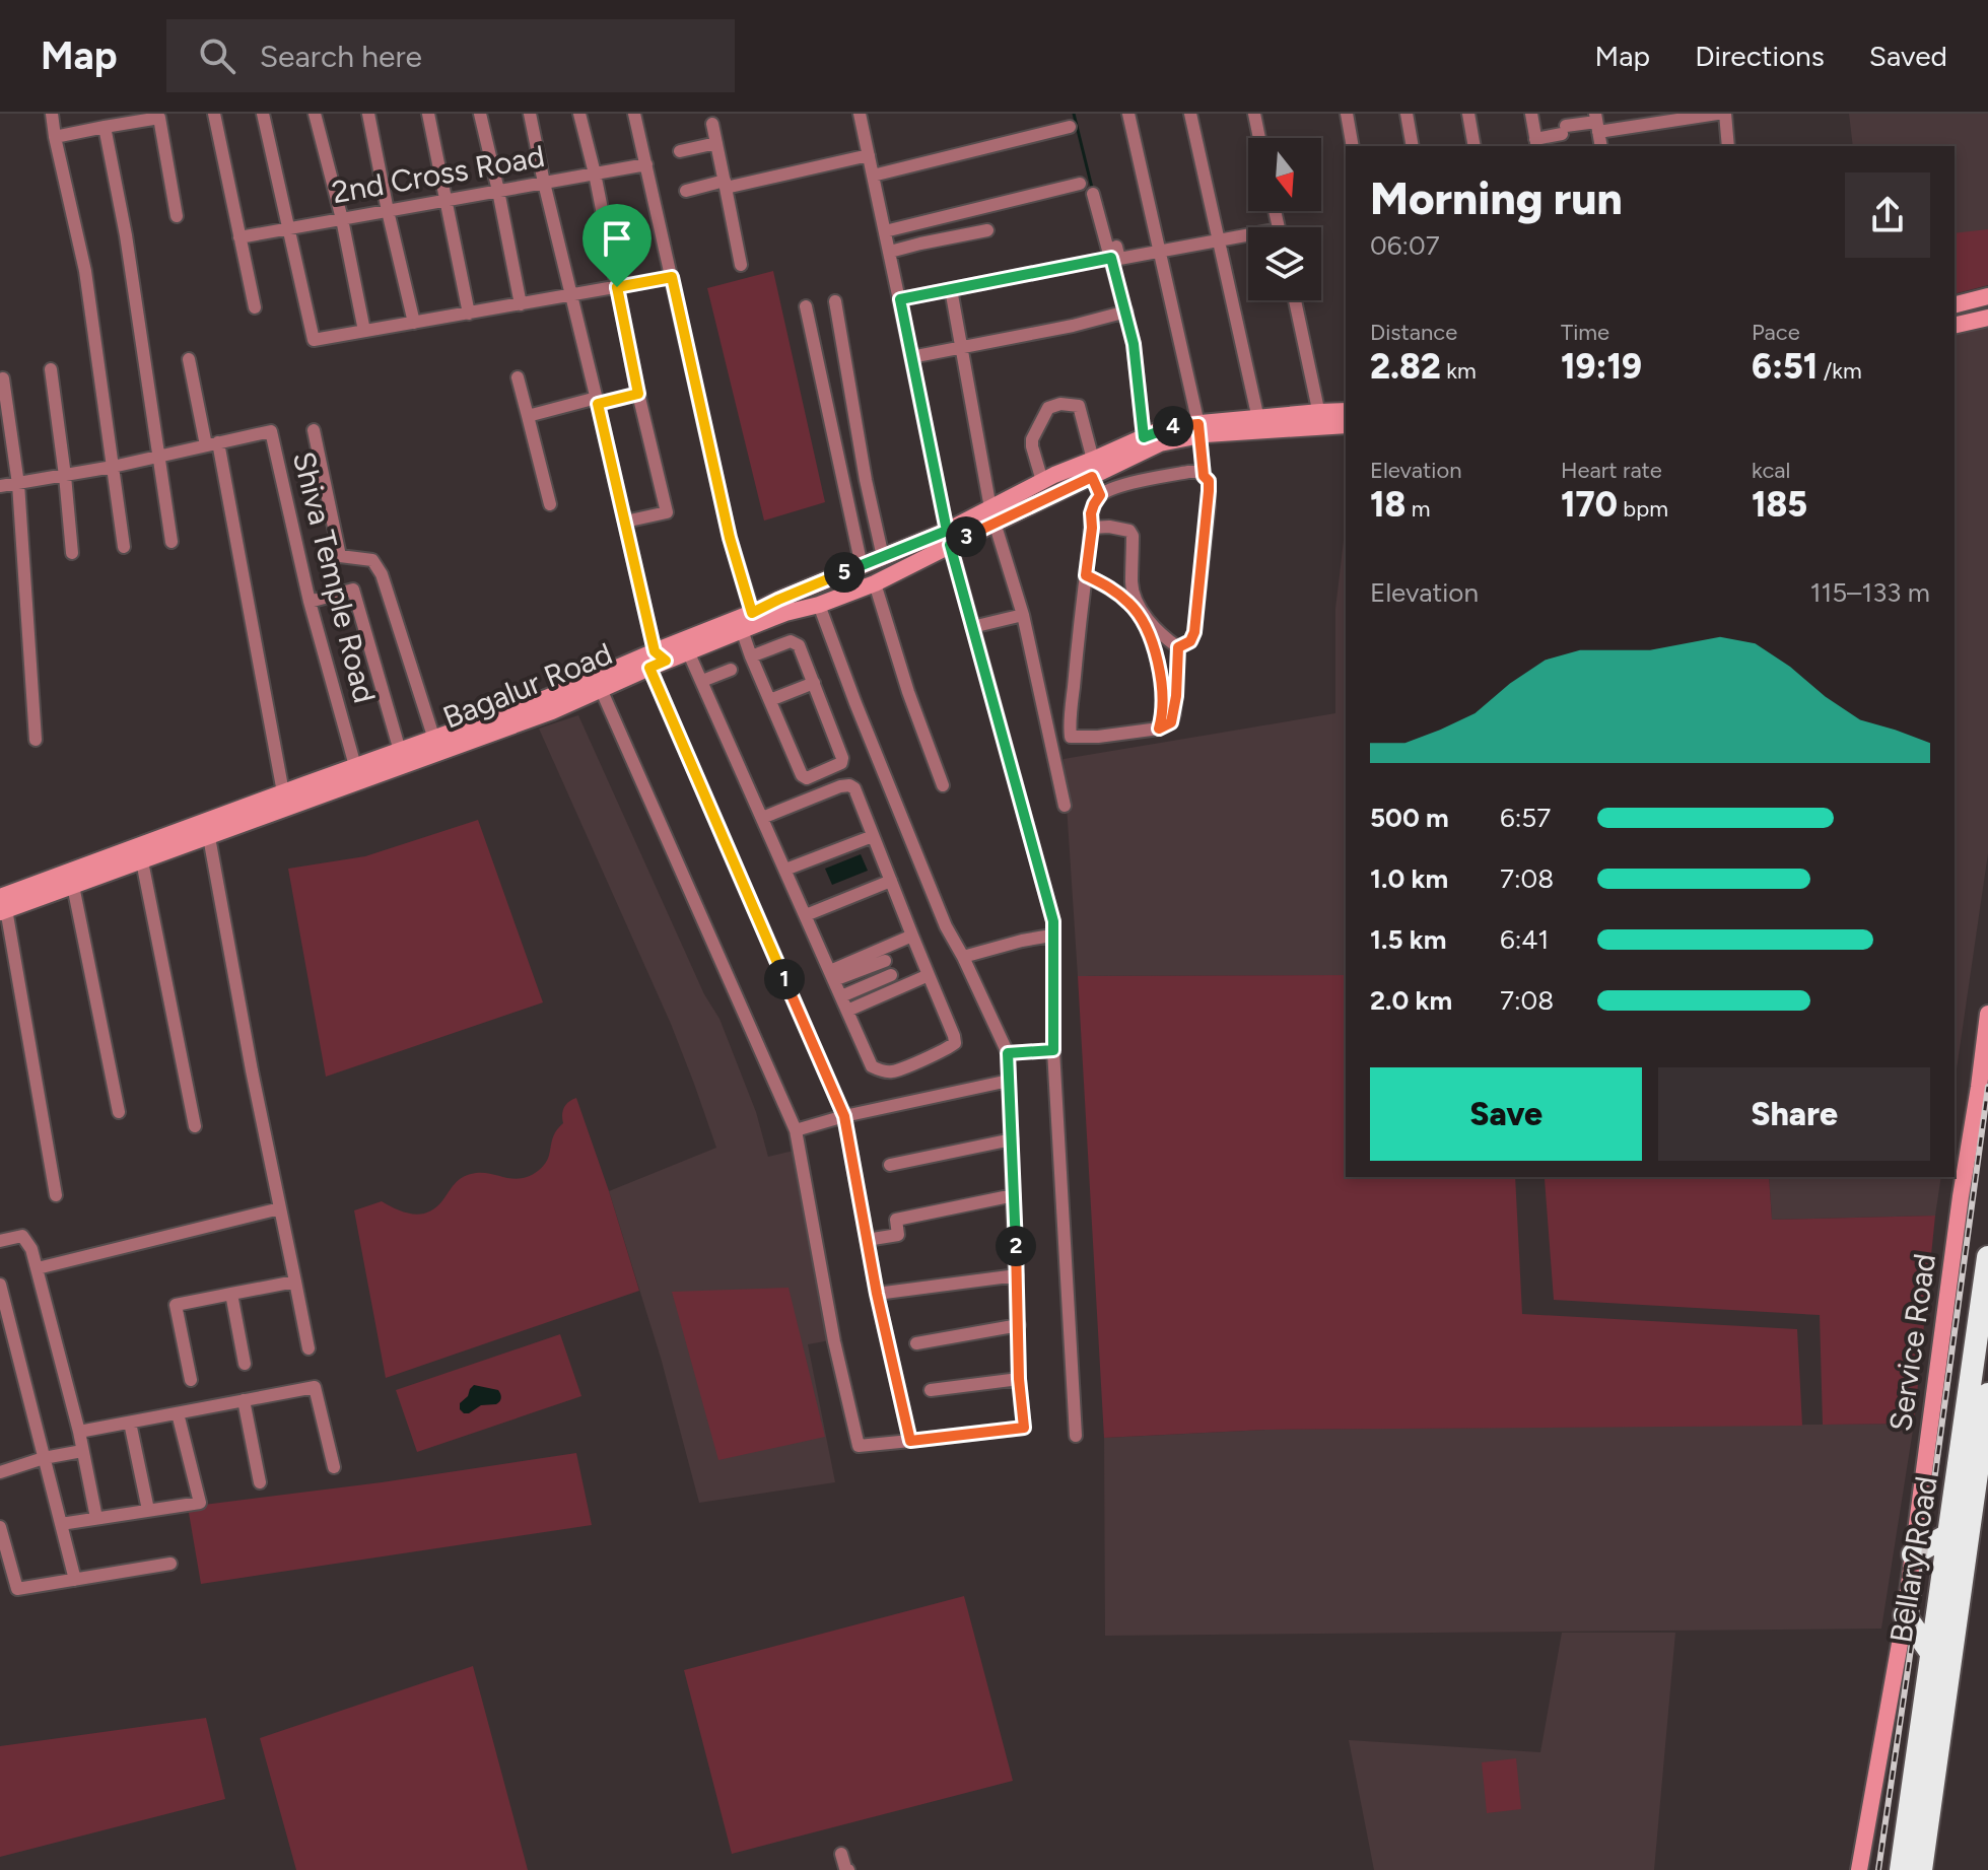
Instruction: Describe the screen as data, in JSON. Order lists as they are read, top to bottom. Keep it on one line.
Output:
{"streets":{"highway":["Bellary Road"],"main road":["Bagalur Road","Service Road"],"street":["2nd Cross Road","Shiva Temple Road"]},"crossings":[["Shiva Temple Road","Bagalur Road"]],"north":"bottom","page":{"header":"Map","search":"Search here","nav":["Map","Directions","Saved"],"heading":["Morning run","06:07"],"stats":[["Distance","2.82 km"],["Time","19:19"],["Pace","6:51 /km"],["Elevation","18 m"],["Heart rate","170 bpm"],["kcal","185"]],"pins":["4","3","5","1","2"],"chart":["Elevation","115–133 m"],"list":[{"name":"500 m","note":"6:57"},{"name":"1.0 km","note":"7:08"},{"name":"1.5 km","note":"6:41"},{"name":"2.0 km","note":"7:08"}],"buttons":["Save","Share"]}}
